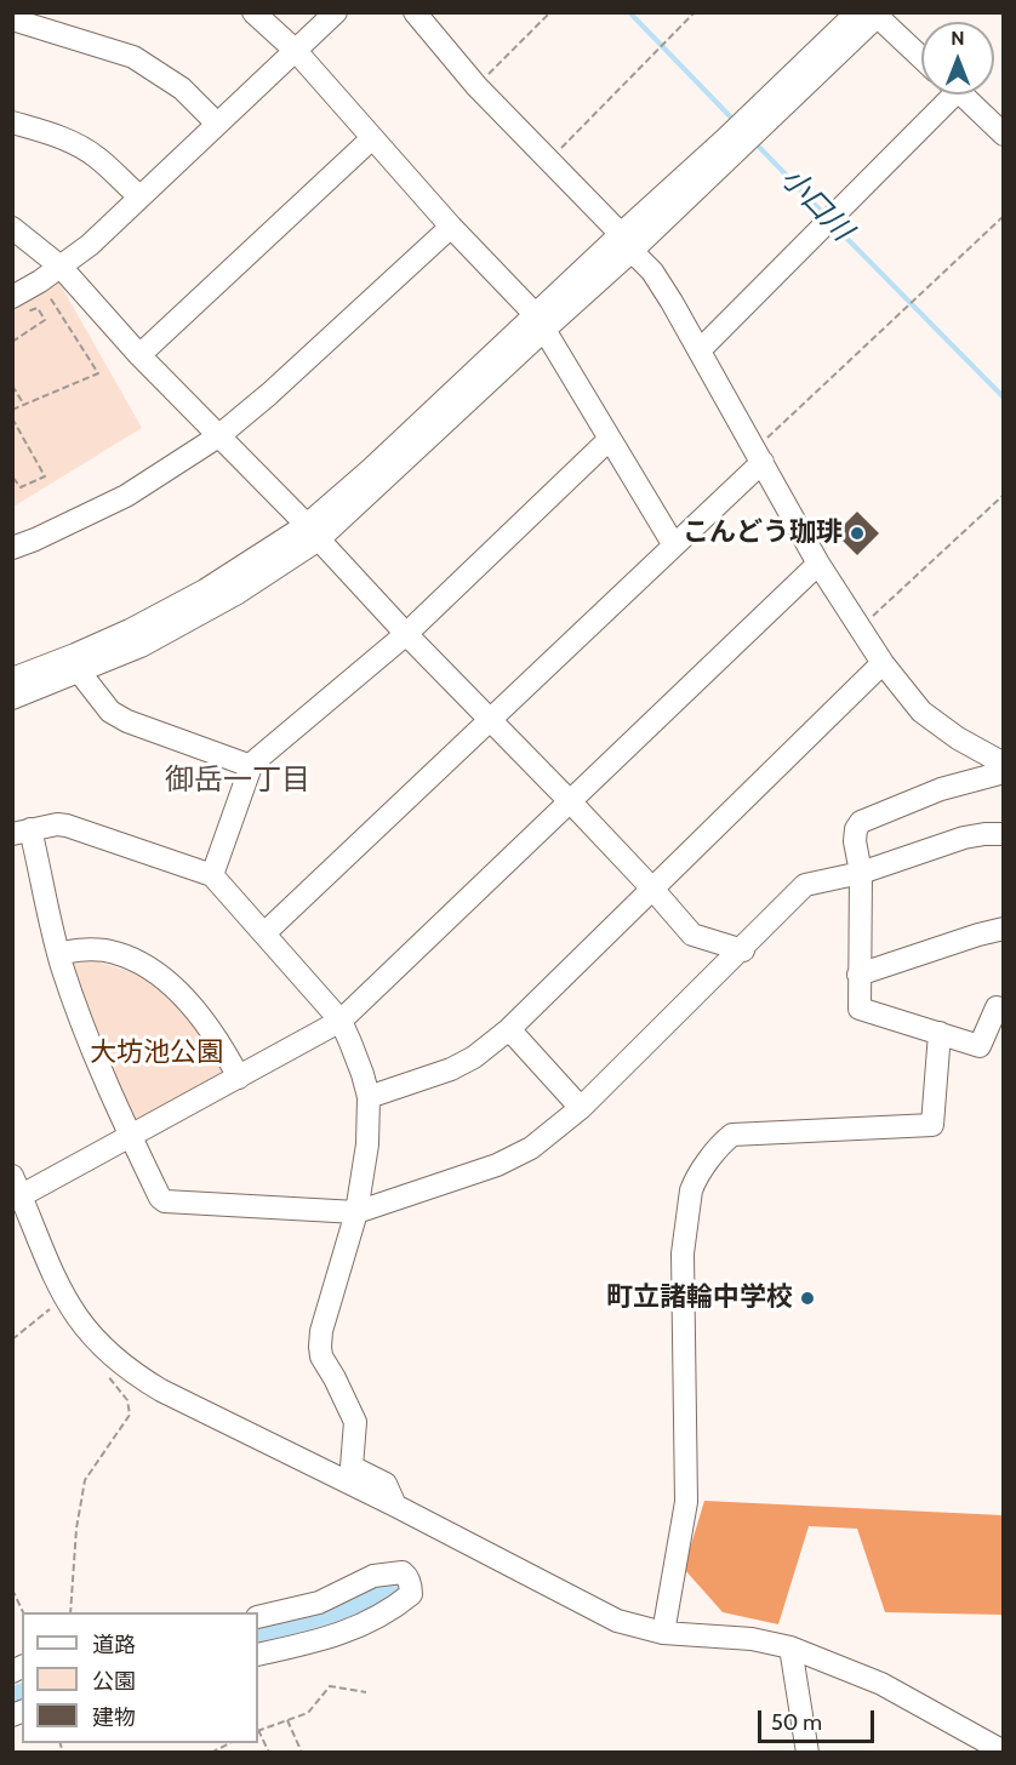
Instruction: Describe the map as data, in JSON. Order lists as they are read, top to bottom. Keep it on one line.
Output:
{"districts":["御岳一丁目"],"water":["小口川"],"parks":["大坊池公園"],"places":["こんどう珈琲","町立諸輪中学校"],"legend":["道路","公園","建物"],"scale_bar":"50 m","north":"top"}
